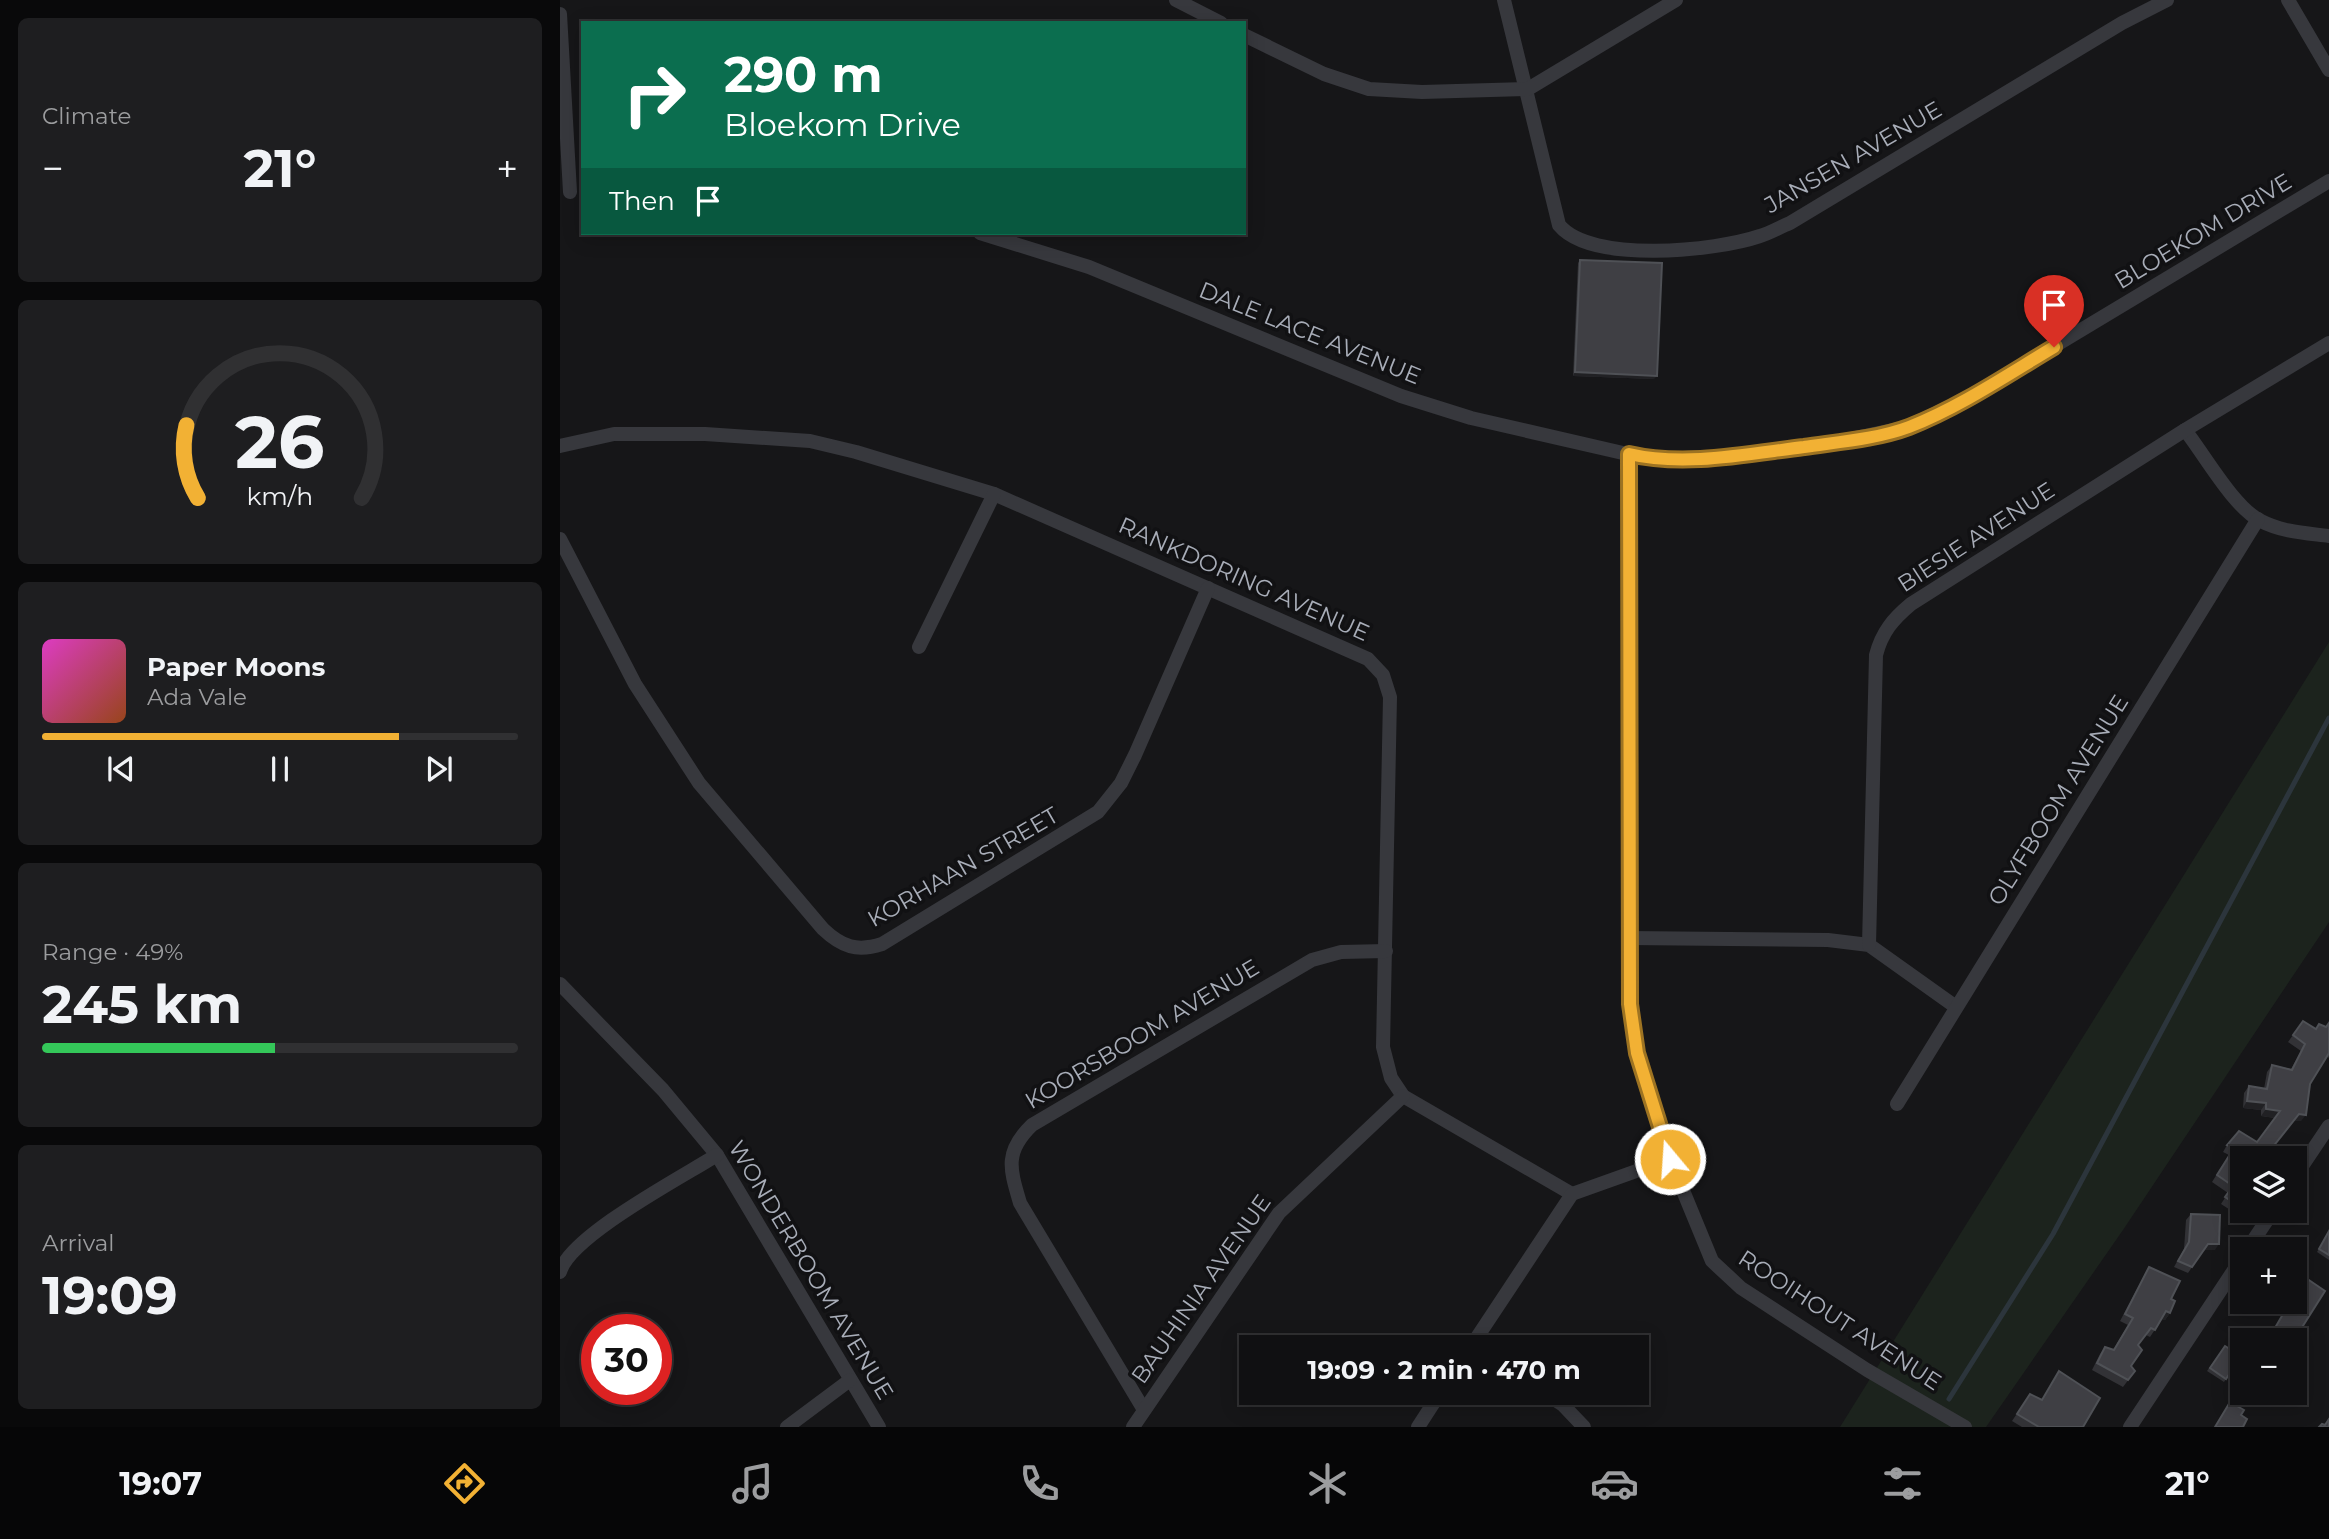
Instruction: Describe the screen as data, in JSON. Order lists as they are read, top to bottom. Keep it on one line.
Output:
{"streets":{"street":["JANSEN AVENUE","BLOEKOM DRIVE","DALE LACE AVENUE","BIESIE AVENUE","RANKDORING AVENUE","OLYFBOOM AVENUE","KORHAAN STREET","KOORSBOOM AVENUE","WONDERBOOM AVENUE","BAUHINIA AVENUE","ROOIHOUT AVENUE"]},"crossings":[["BLOEKOM DRIVE","DALE LACE AVENUE"],["BLOEKOM DRIVE","ROOIHOUT AVENUE"],["DALE LACE AVENUE","ROOIHOUT AVENUE"],["RANKDORING AVENUE","KORHAAN STREET"],["RANKDORING AVENUE","KOORSBOOM AVENUE"],["RANKDORING AVENUE","BAUHINIA AVENUE"],["KOORSBOOM AVENUE","BAUHINIA AVENUE"]],"page":{"tile":["Climate",["Range · 49%","245 km"],["Arrival","19:09"]],"turn":["290 m","Bloekom Drive"],"heat":["−","21°","+"],"then":"Then","song":["Paper Moons","Ada Vale"],"map_buttons":["+","−"],"limit":"30","trip":"19:09 · 2 min · 470 m","tabs":["19:07","21°"],"gauge":["26","km/h"]}}
